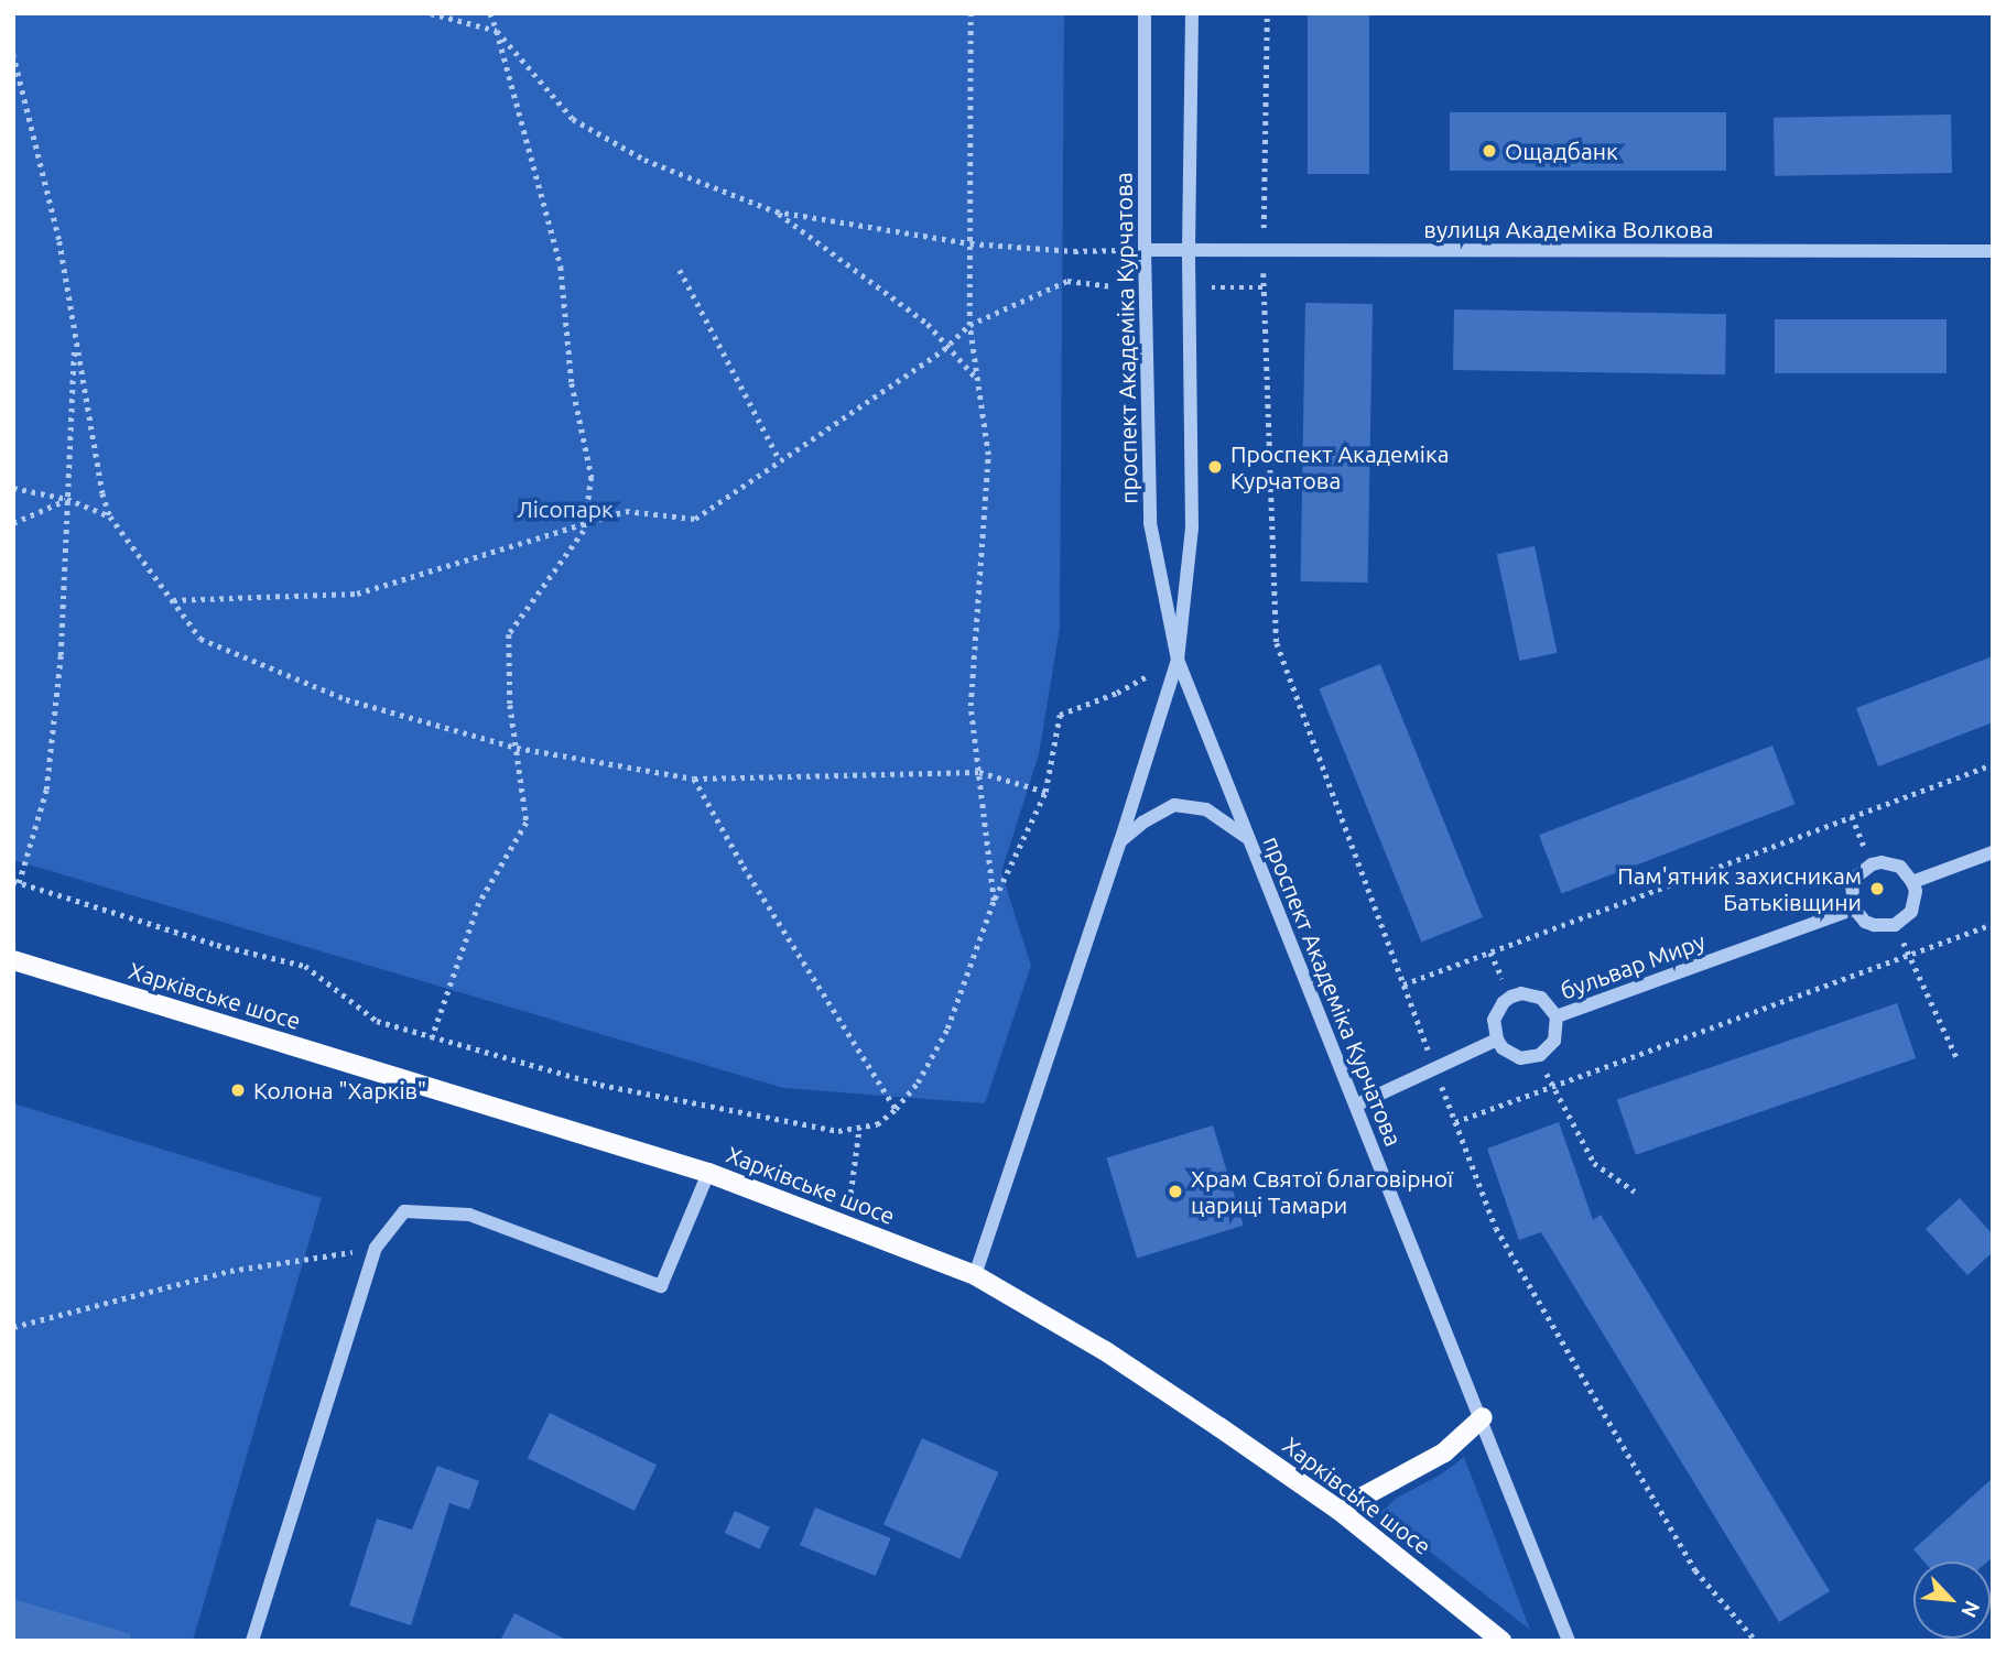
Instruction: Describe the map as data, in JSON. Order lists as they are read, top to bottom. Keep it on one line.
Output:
{"streets":{"main road":["Харківське шосе"],"street":["вулиця Академіка Волкова","проспект Академіка Курчатова","бульвар Миру"]},"crossings":[["вулиця Академіка Волкова","проспект Академіка Курчатова"]],"parks":["Лісопарк"],"places":["Ощадбанк","Проспект Академіка Курчатова","Пам'ятник захисникам Батьківщини","Колона \"Харків\"","Храм Святої благовірної цариці Тамари"],"north":"bottom right"}
